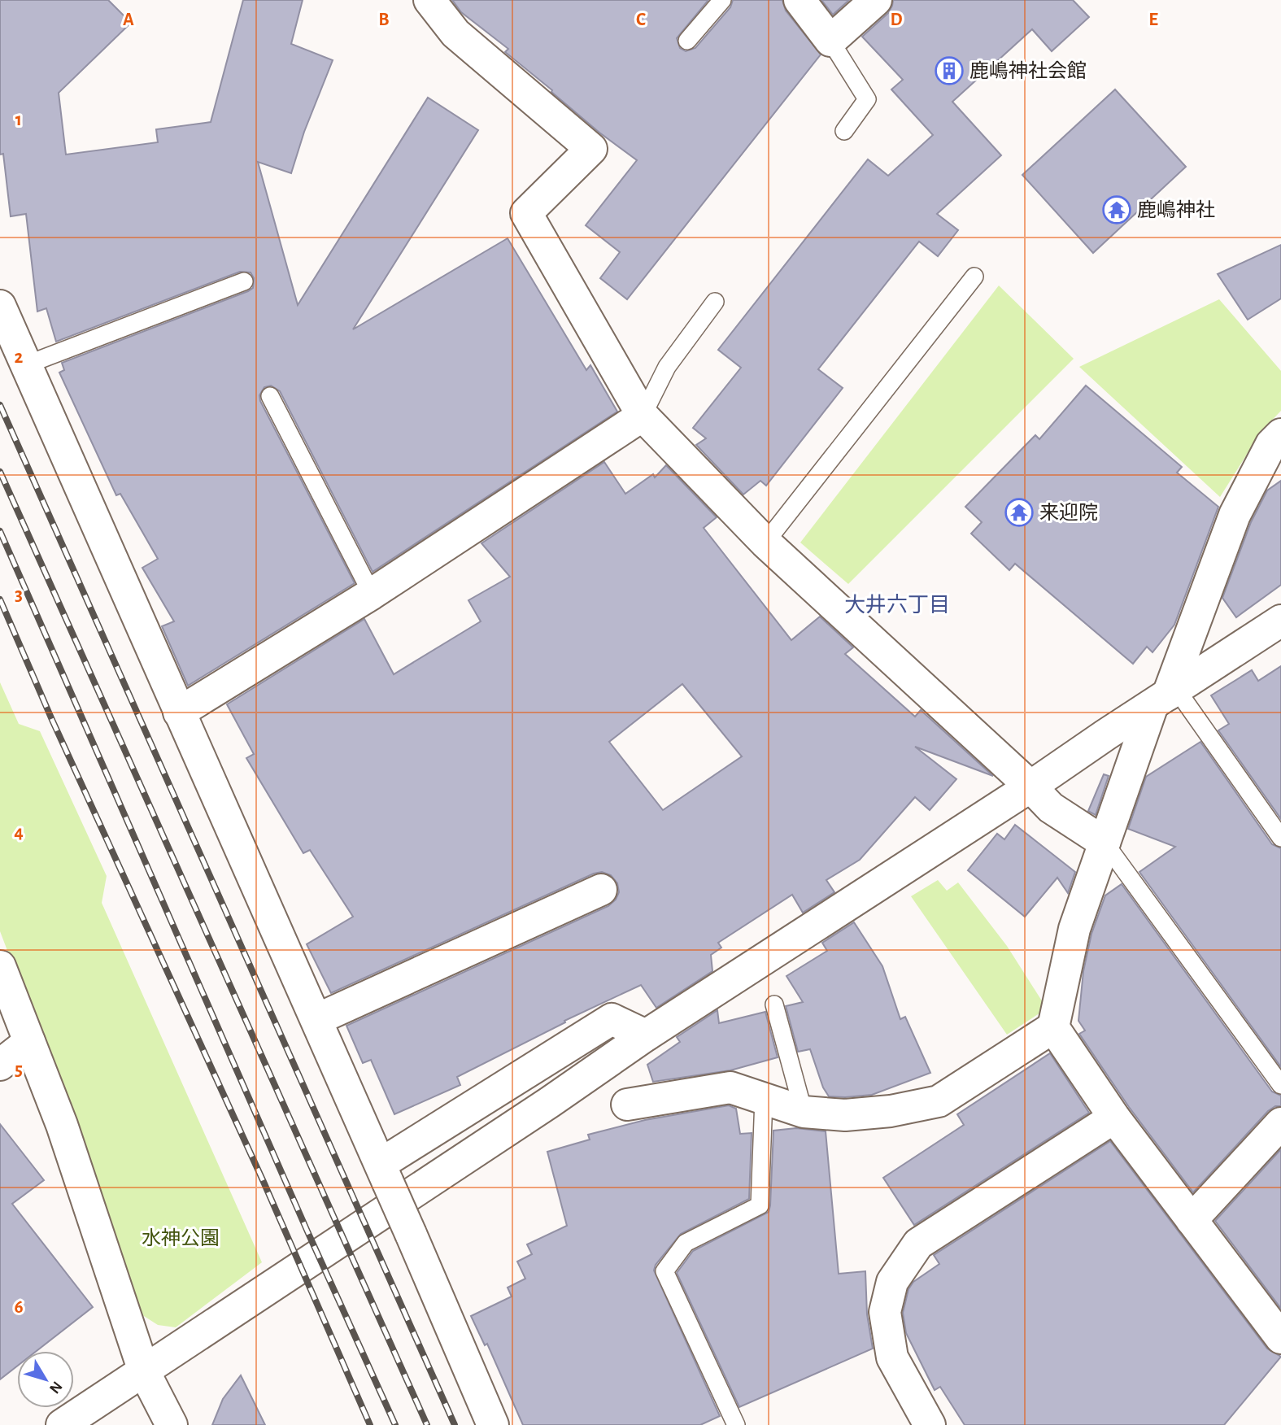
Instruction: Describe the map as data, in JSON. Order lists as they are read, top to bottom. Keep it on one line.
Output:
{"districts":["大井六丁目"],"parks":["水神公園"],"places":{"building":["鹿嶋神社会館"],"temple":["鹿嶋神社","来迎院"]},"north":"bottom right","grid":{"columns":["A","B","C","D","E"],"rows":["1","2","3","4","5","6"]}}
